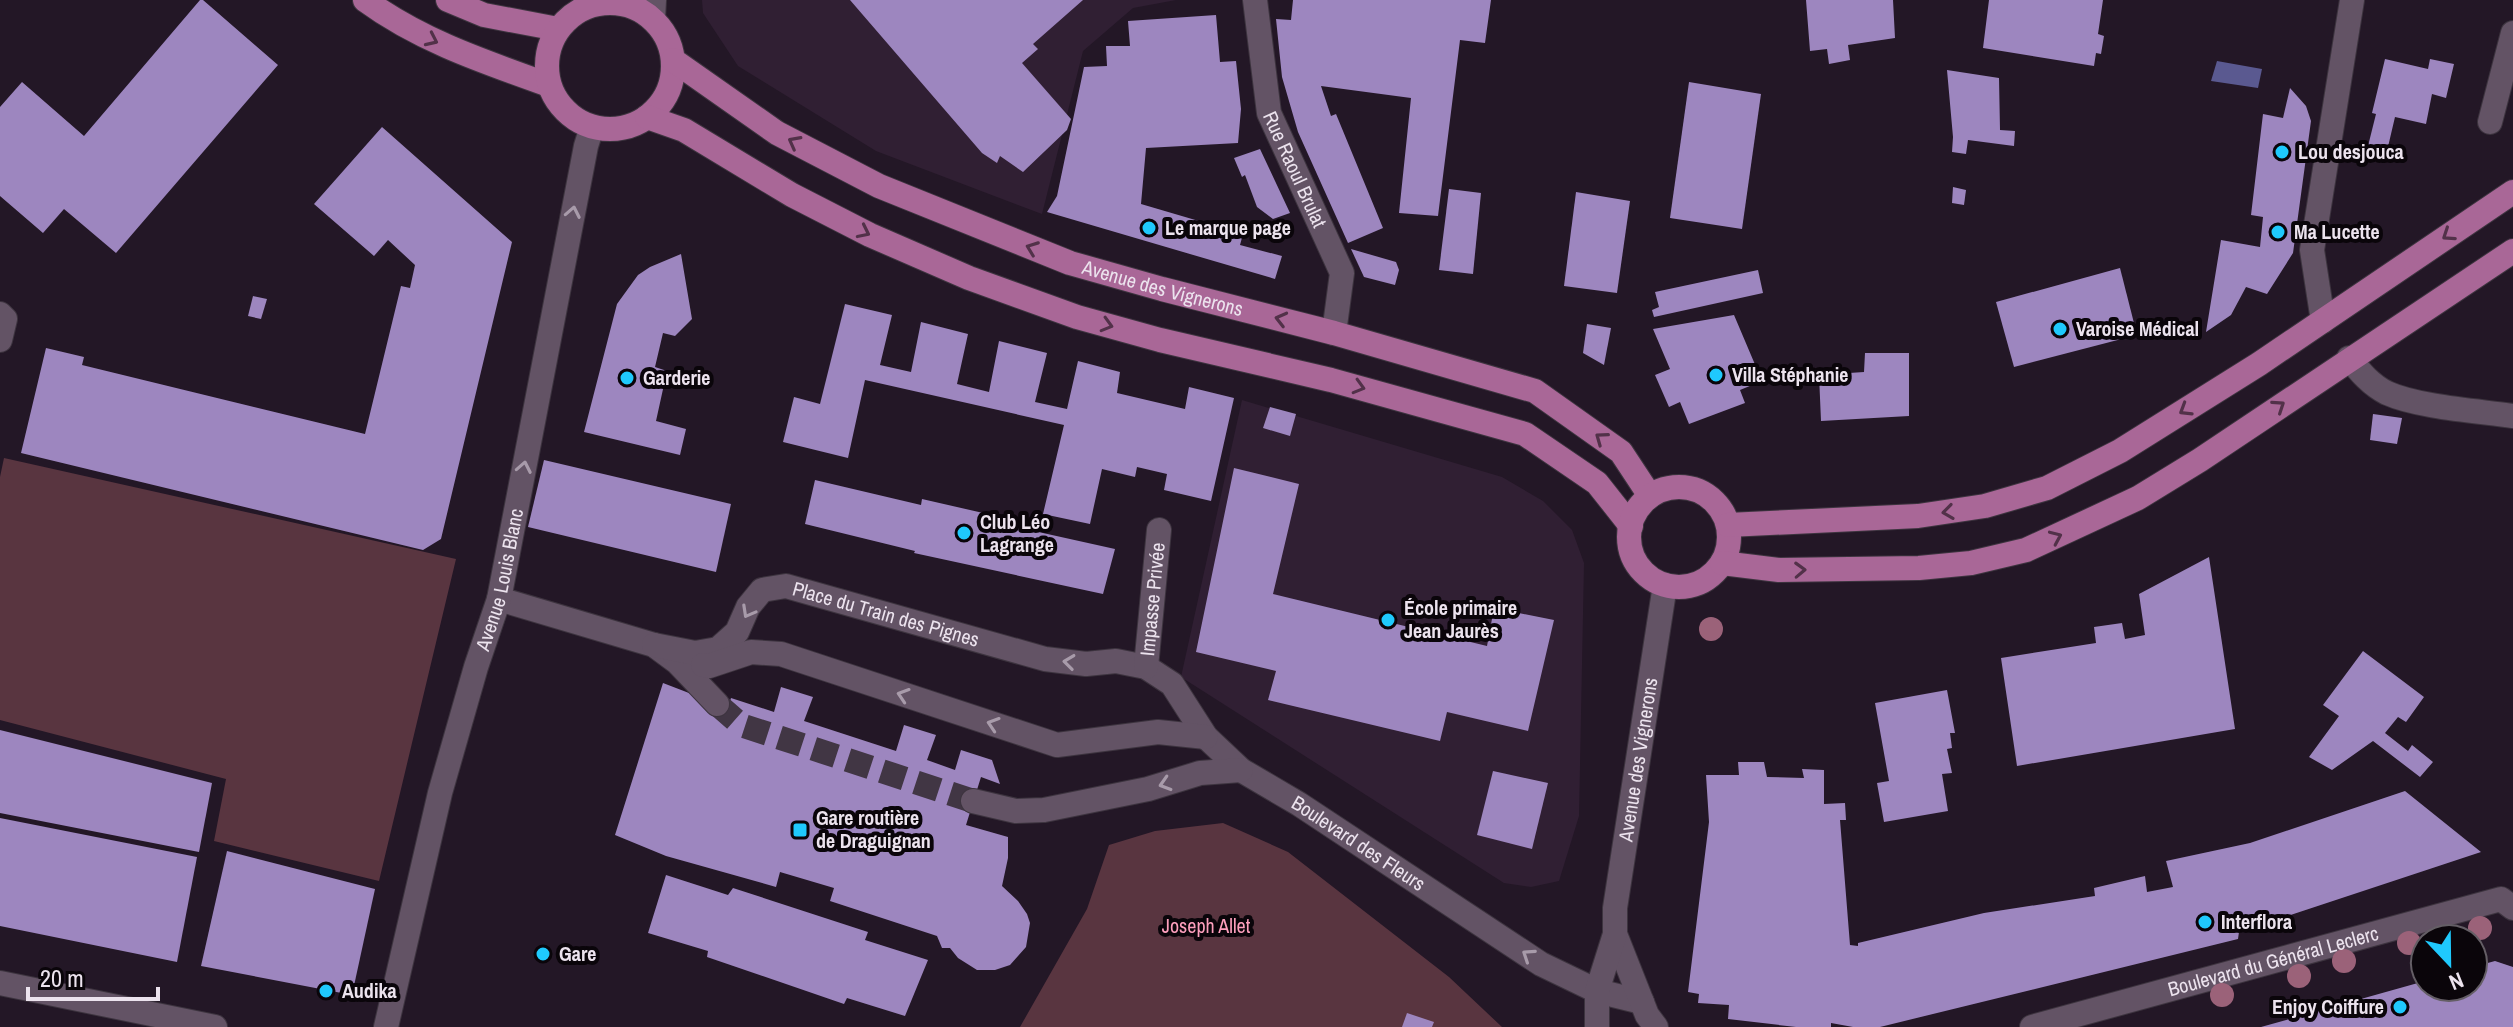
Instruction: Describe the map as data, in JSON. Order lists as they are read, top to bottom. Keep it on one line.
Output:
{"streets":{"main road":["Avenue des Vignerons"],"street":["Rue Raoul Brulat","Avenue Louis Blanc","Impasse Privée","Place du Train des Pignes","Boulevard des Fleurs","Boulevard du Général Leclerc"]},"crossings":[["Rue Raoul Brulat","Avenue des Vignerons"],["Avenue des Vignerons","Avenue Louis Blanc"],["Avenue des Vignerons","Boulevard des Fleurs"],["Impasse Privée","Place du Train des Pignes"],["Impasse Privée","Boulevard des Fleurs"],["Place du Train des Pignes","Boulevard des Fleurs"]],"one_way":["Avenue Louis Blanc","Boulevard des Fleurs"],"parks":["Joseph Allet"],"places":{"other":["Lou desjouca","Le marque page","Ma Lucette","Varoise Médical","Villa Stéphanie","Garderie","Club Léo Lagrange","École primaire Jean Jaurès","Interflora","Gare","Audika","Enjoy Coiffure"],"transit":["Gare routière de Draguignan"]},"scale_bar":"20 m","north":"bottom"}
